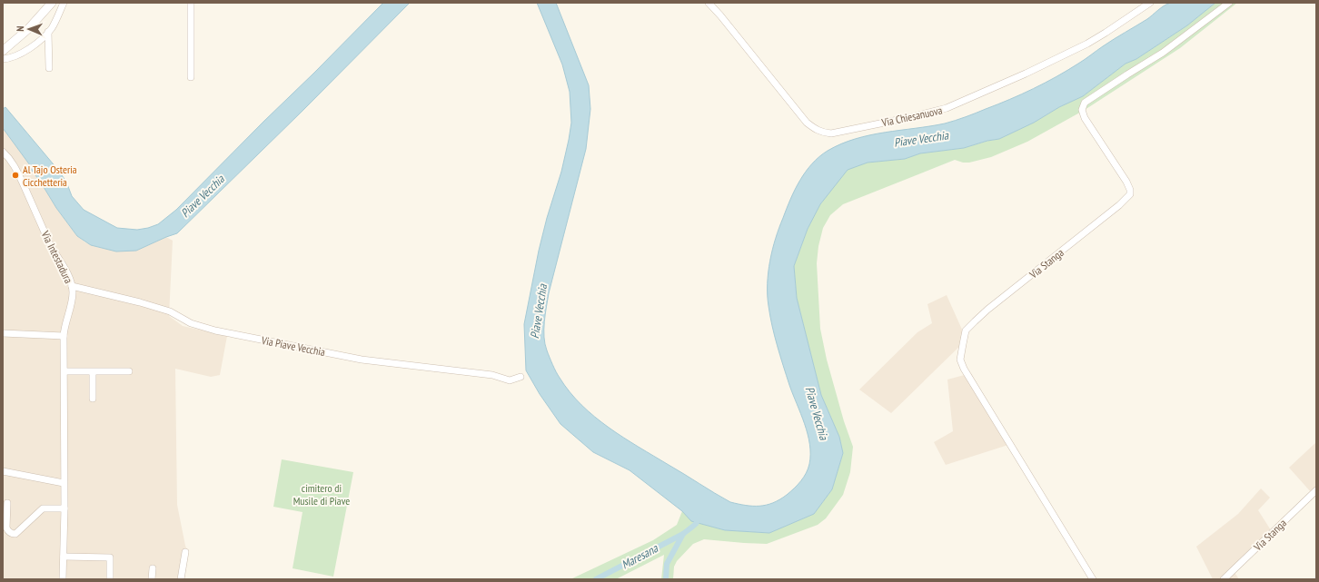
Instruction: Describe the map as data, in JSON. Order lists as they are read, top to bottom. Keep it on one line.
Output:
{"streets":{"street":["Via Chiesanuova","Via Intestadura","Via Stanga","Via Piave Vecchia"]},"crossings":[["Via Intestadura","Via Piave Vecchia"]],"water":["Piave Vecchia","Maresana"],"parks":["cimitero di Musile di Piave"],"places":["Al Tajo Osteria Cicchetteria"],"north":"left"}
